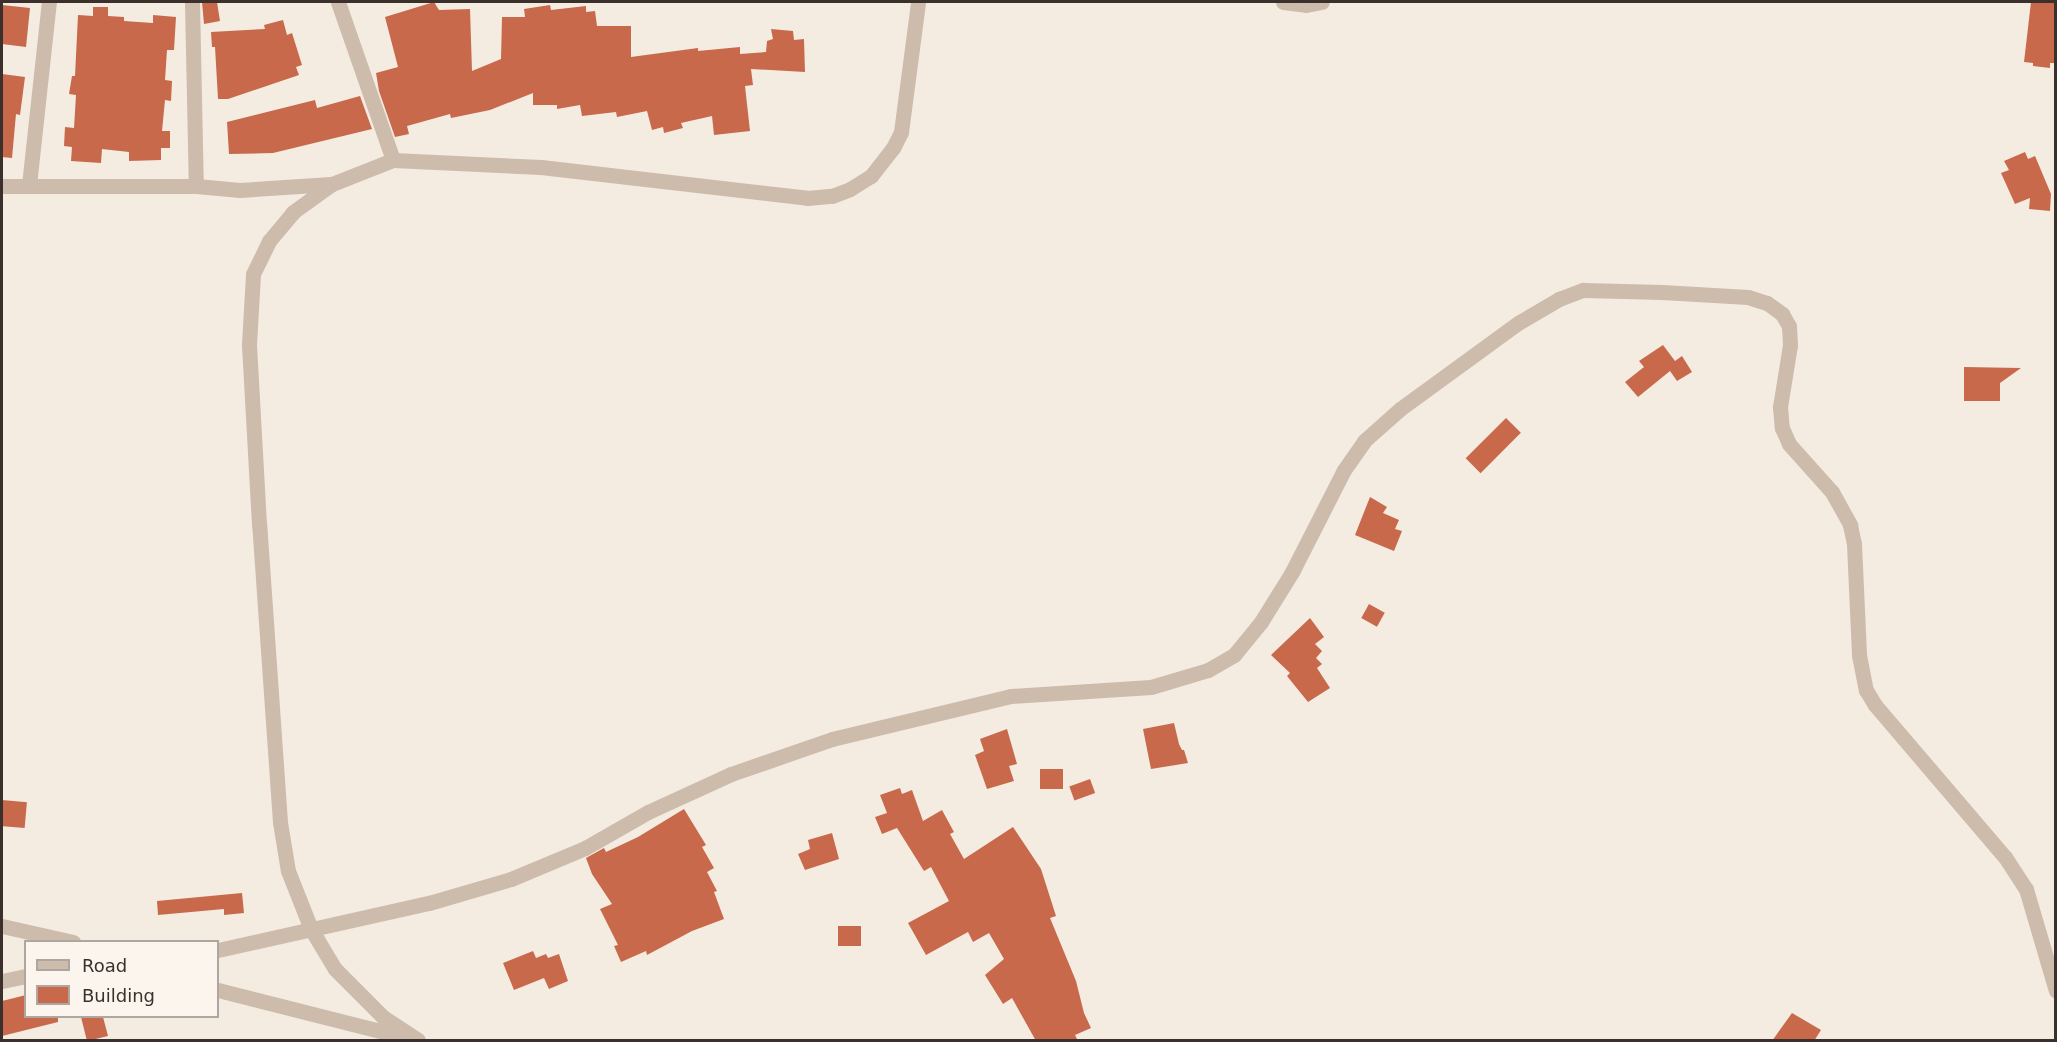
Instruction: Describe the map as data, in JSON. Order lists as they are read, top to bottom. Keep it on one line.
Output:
{"legend":["Road","Building"]}
